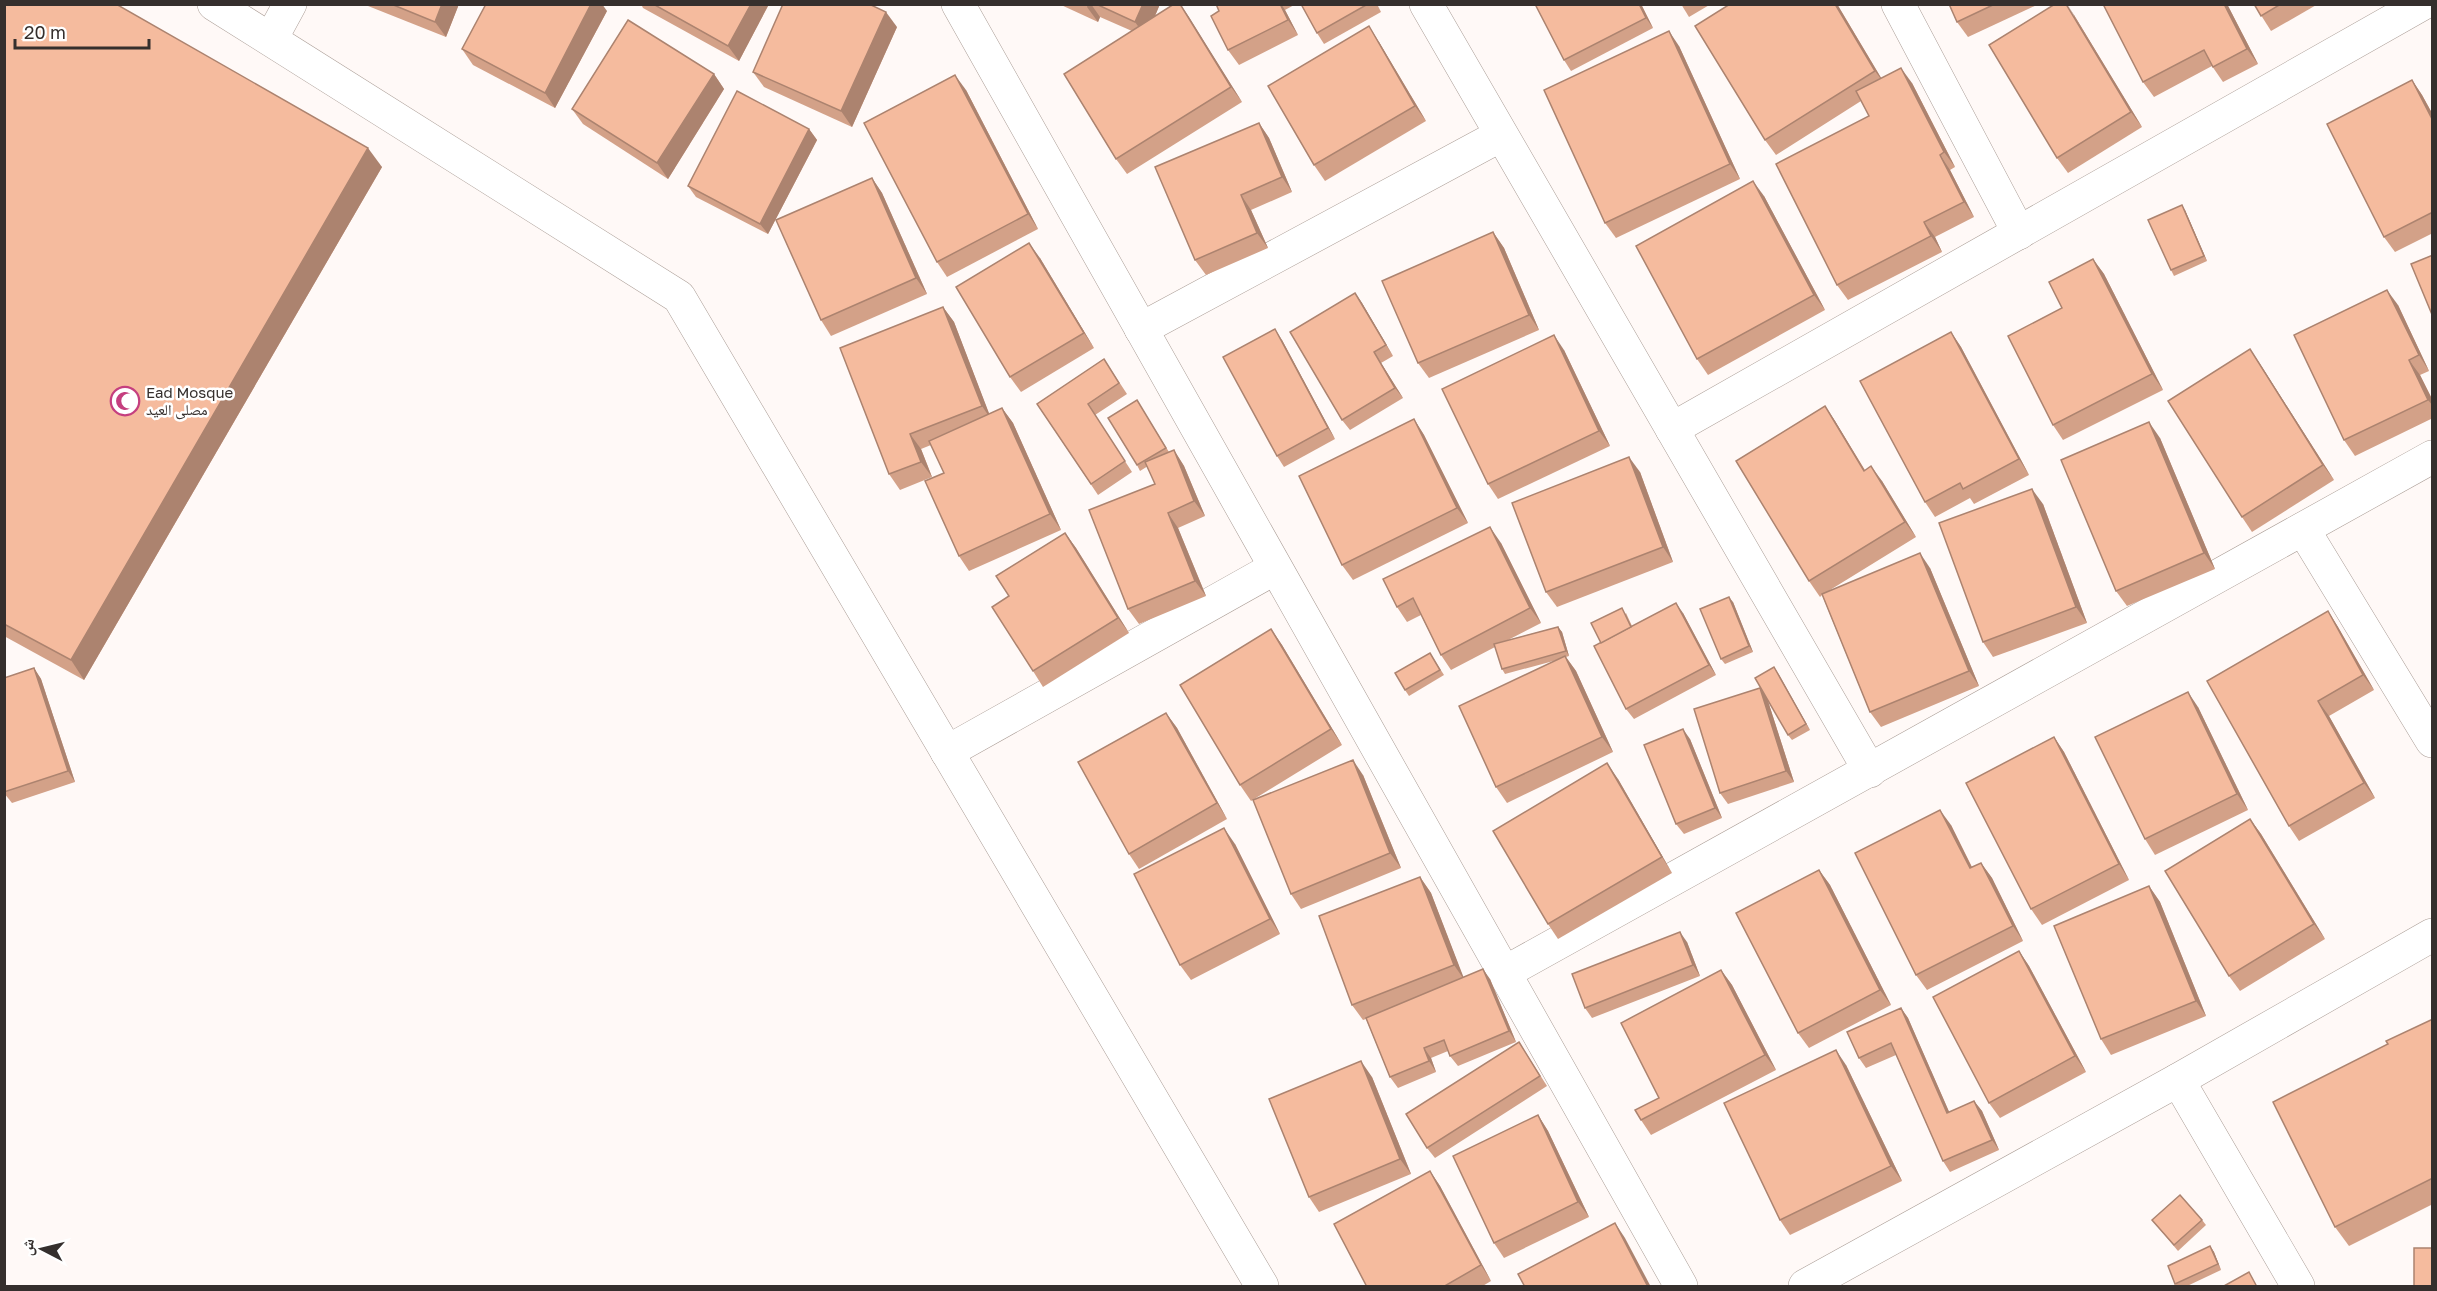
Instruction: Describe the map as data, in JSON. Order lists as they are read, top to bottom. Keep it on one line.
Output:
{"places":{"mosque":["Ead Mosque مصلى العيد"]},"scale_bar":"20 m","north":"left"}
